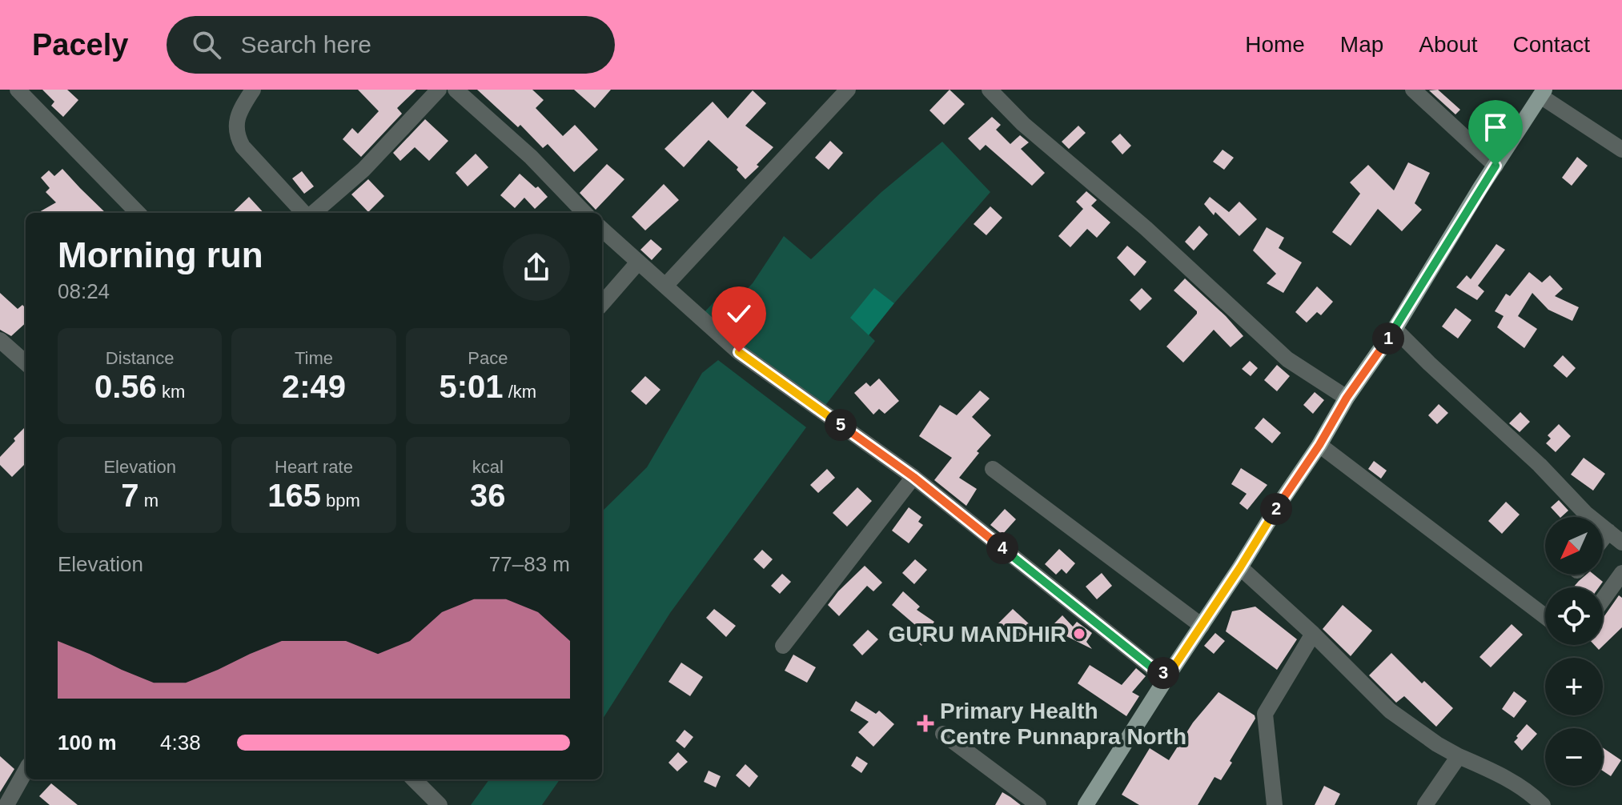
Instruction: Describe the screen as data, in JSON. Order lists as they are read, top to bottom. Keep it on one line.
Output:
{"places":{"other":["GURU MANDHIR"],"health":["Primary Health Centre Punnapra North"]},"north":"bottom left","page":{"header":"Pacely","search":"Search here","nav":["Home","Map","About","Contact"],"heading":["Morning run","08:24"],"stats":[["Distance","0.56 km"],["Time","2:49"],["Pace","5:01 /km"],["Elevation","7 m"],["Heart rate","165 bpm"],["kcal","36"]],"pins":["1","5","2","4","3"],"map_buttons":["+","−"],"chart":["Elevation","77–83 m"],"list":[{"name":"100 m","note":"4:38"}]}}
